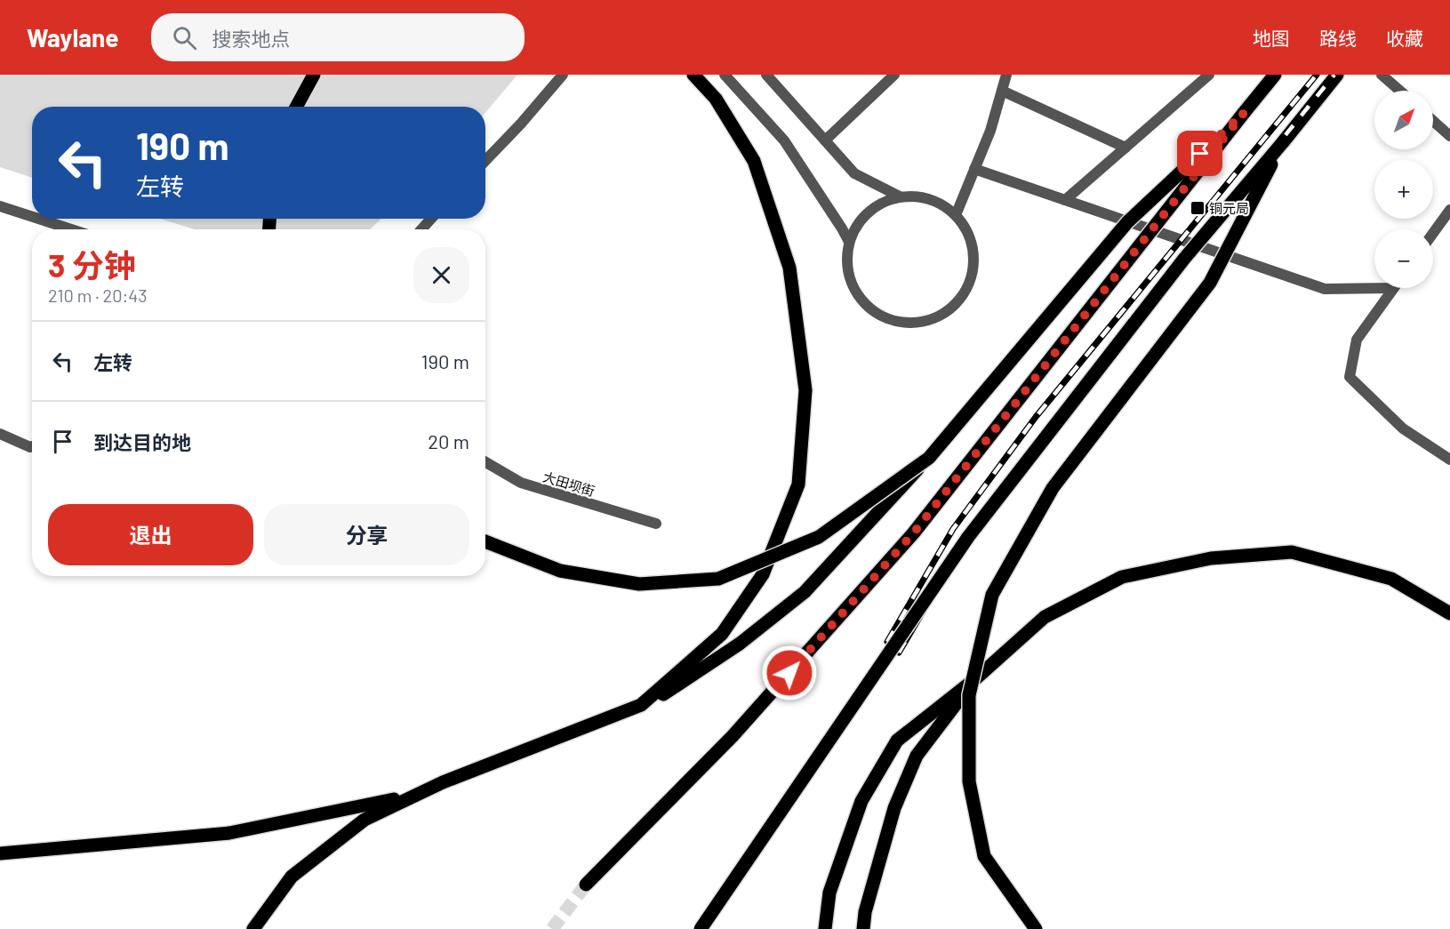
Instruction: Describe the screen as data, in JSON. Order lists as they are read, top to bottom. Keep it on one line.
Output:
{"streets":{"street":["大田坝街"]},"places":{"transit":["铜元局"]},"north":"top right","page":{"header":"Waylane","search":"搜索地点","nav":["地图","路线","收藏"],"map_buttons":["+","−"],"turn":["190 m","左转"],"heading":["3 分钟","210 m · 20:43"],"list":[{"name":"左转","value":"190 m"},{"name":"到达目的地","value":"20 m"}],"buttons":["退出","分享"]}}
